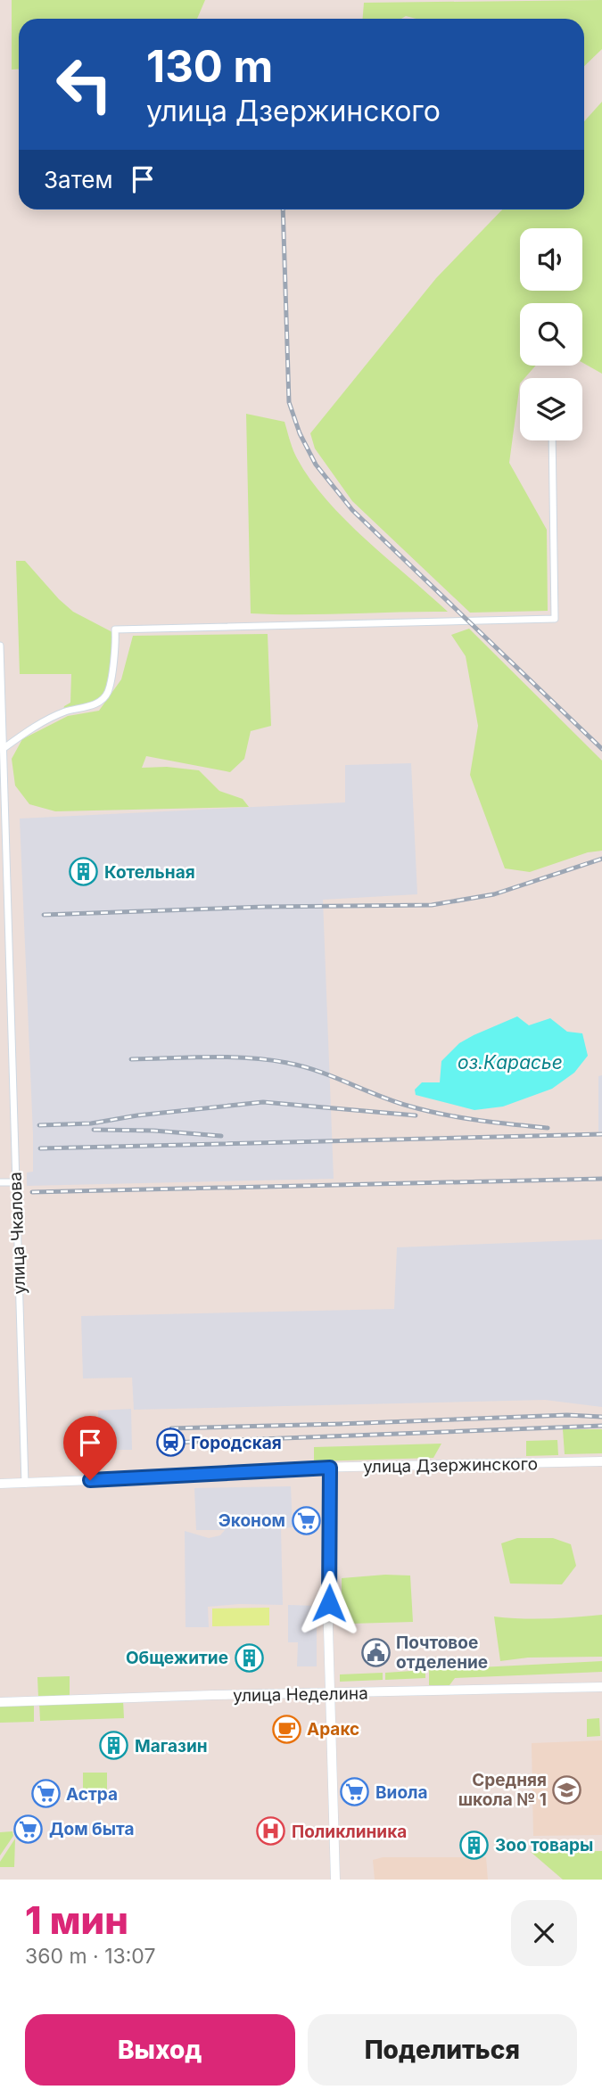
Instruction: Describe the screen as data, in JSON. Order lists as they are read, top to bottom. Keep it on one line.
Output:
{"streets":{"street":["улица Чкалова","улица Дзержинского","улица Неделина"]},"crossings":[["улица Чкалова","улица Дзержинского"]],"water":["оз.Карасье"],"places":{"building":["Котельная","Общежитие","Магазин","Зоо товары"],"station":["Городская"],"supermarket":["Эконом","Виола","Астра","Дом быта"],"public building":["Почтовое отделение"],"cafe":["Аракс"],"school or university":["Средняя школа № 1"],"hospital":["Поликлиника"]},"page":{"turn":["130 m","улица Дзержинского"],"then":"Затем","heading":["1 мин","360 m · 13:07"],"buttons":["Выход","Поделиться"]}}
